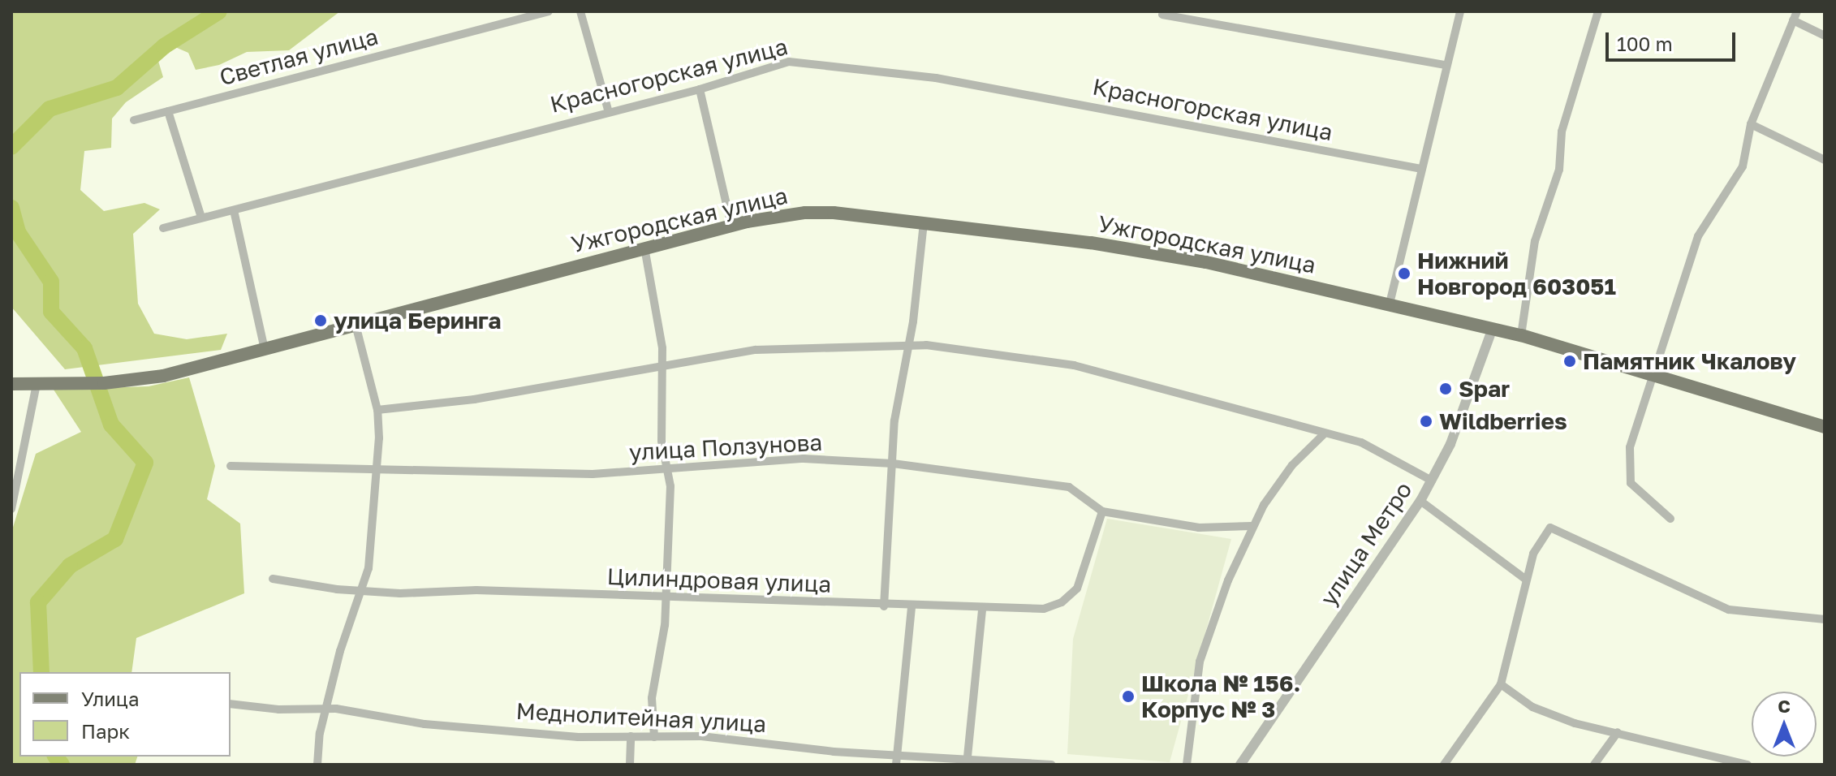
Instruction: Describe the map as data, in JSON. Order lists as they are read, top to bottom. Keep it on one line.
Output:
{"streets":{"main road":["Ужгородская улица"],"street":["Светлая улица","Красногорская улица","улица Ползунова","улица Метро","Цилиндровая улица","Меднолитейная улица"]},"crossings":[["Ужгородская улица","улица Метро"],["улица Ползунова","Цилиндровая улица"]],"places":["Нижний Новгород 603051","улица Беринга","Памятник Чкалову","Spar","Wildberries","Школа № 156. Корпус № 3"],"legend":["Улица","Парк"],"scale_bar":"100 m","north":"top"}
